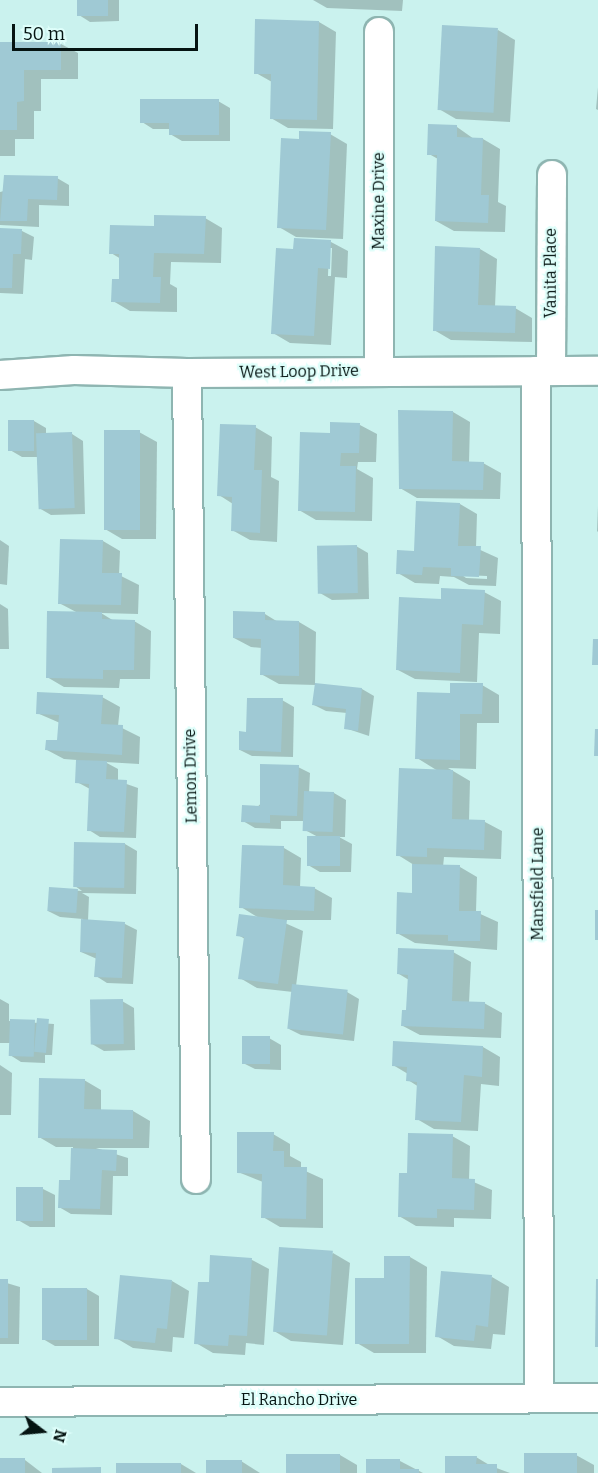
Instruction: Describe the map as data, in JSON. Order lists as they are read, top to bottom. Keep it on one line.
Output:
{"streets":{"street":["Maxine Drive","Vanita Place","West Loop Drive","Lemon Drive","Mansfield Lane","El Rancho Drive"]},"crossings":[["Maxine Drive","West Loop Drive"],["Vanita Place","West Loop Drive"],["Vanita Place","Mansfield Lane"],["West Loop Drive","Lemon Drive"],["West Loop Drive","Mansfield Lane"],["Mansfield Lane","El Rancho Drive"]],"scale_bar":"50 m","north":"right"}
